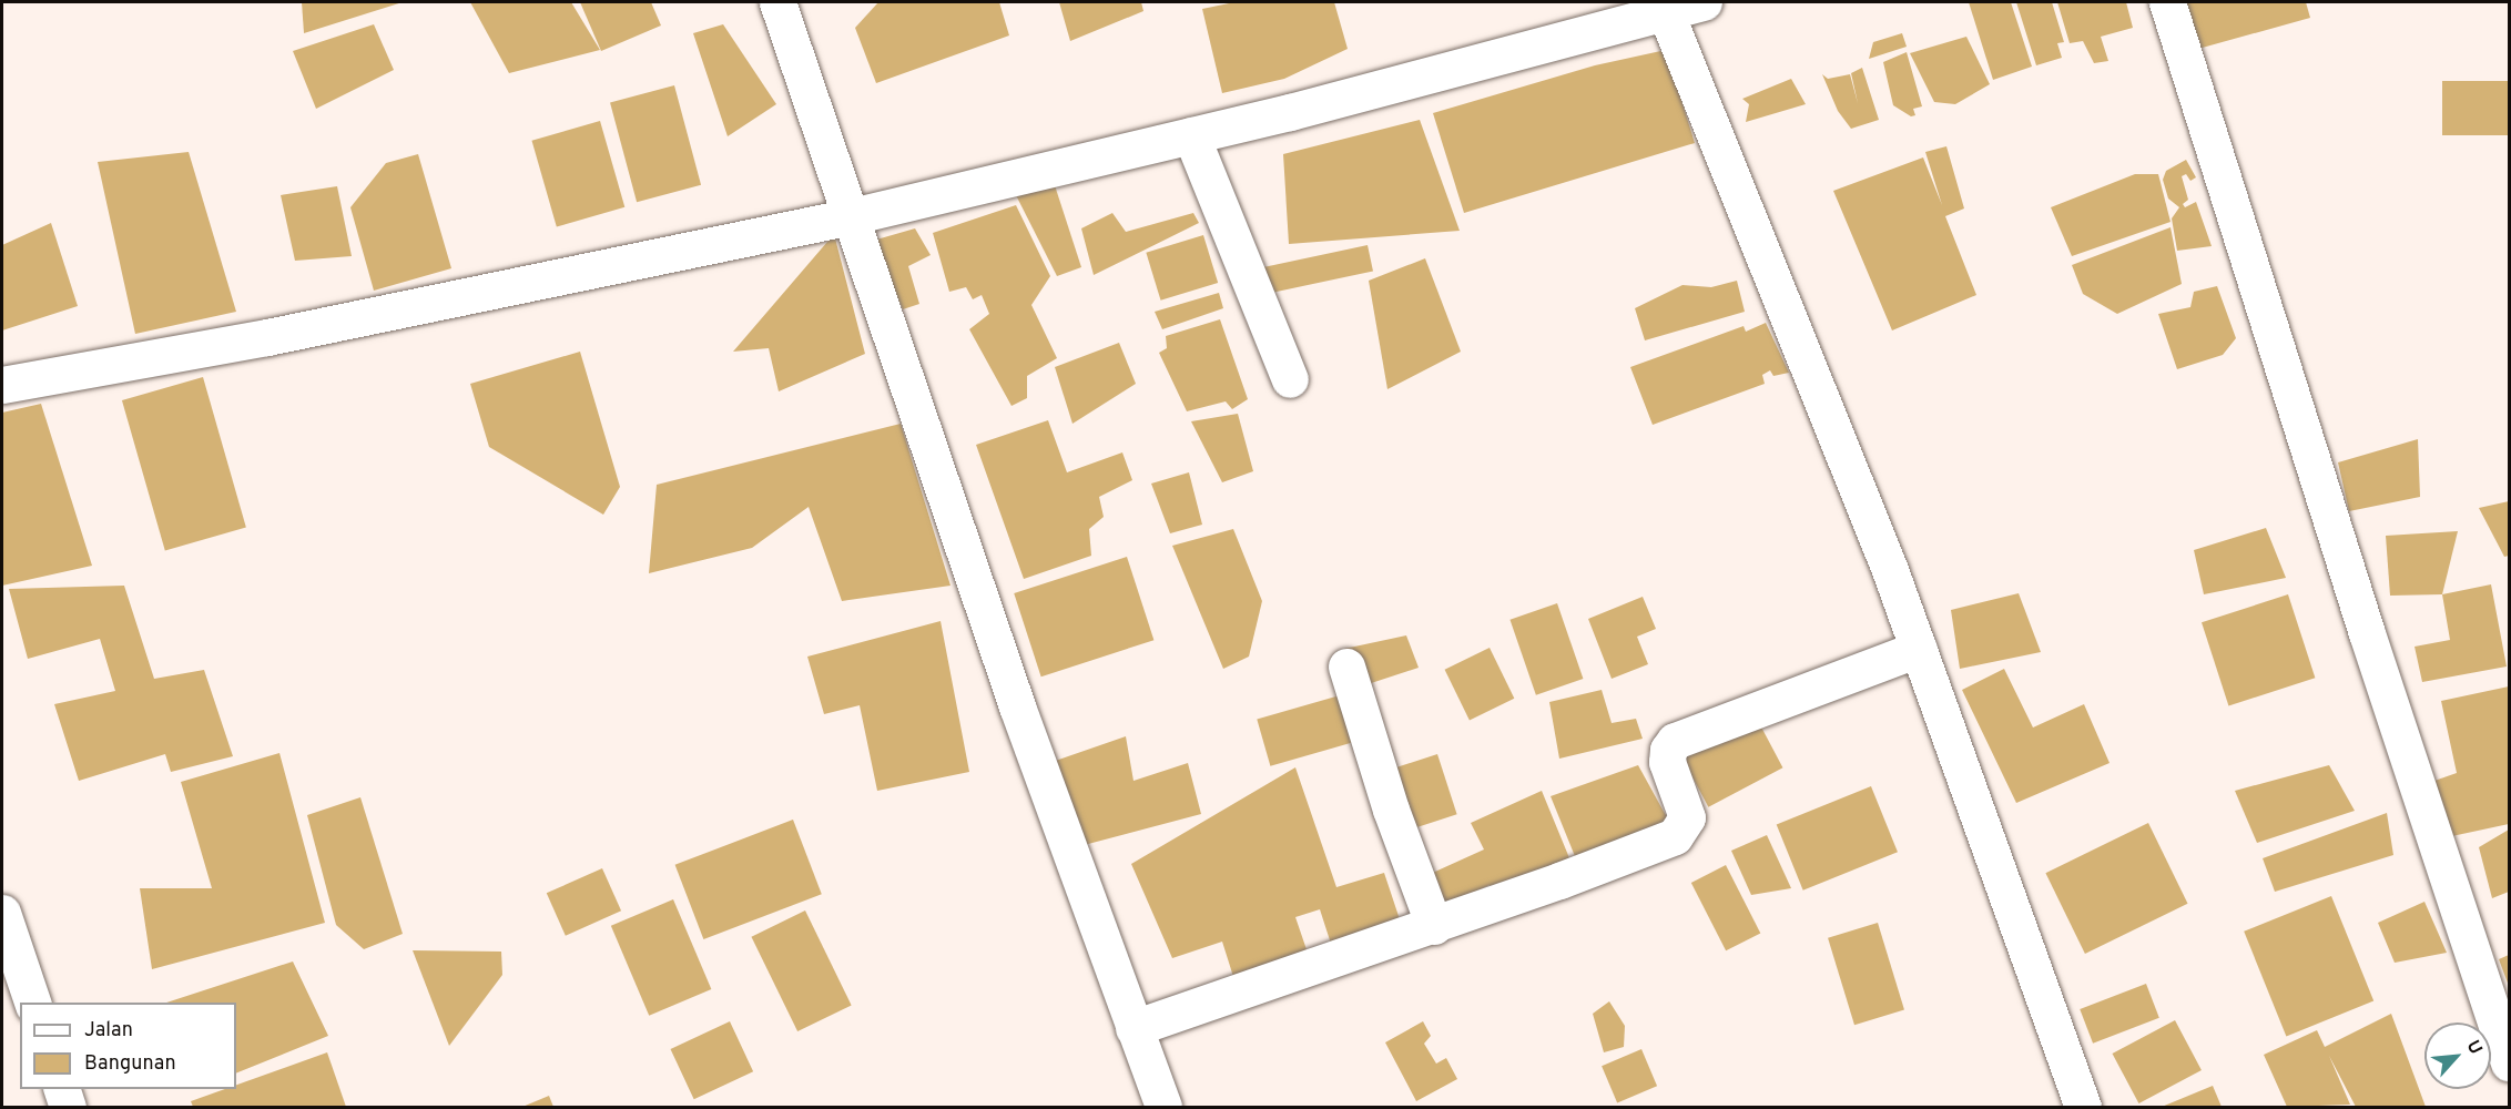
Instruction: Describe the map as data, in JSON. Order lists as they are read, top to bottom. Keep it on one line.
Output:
{"legend":["Jalan","Bangunan"],"north":"top right"}
